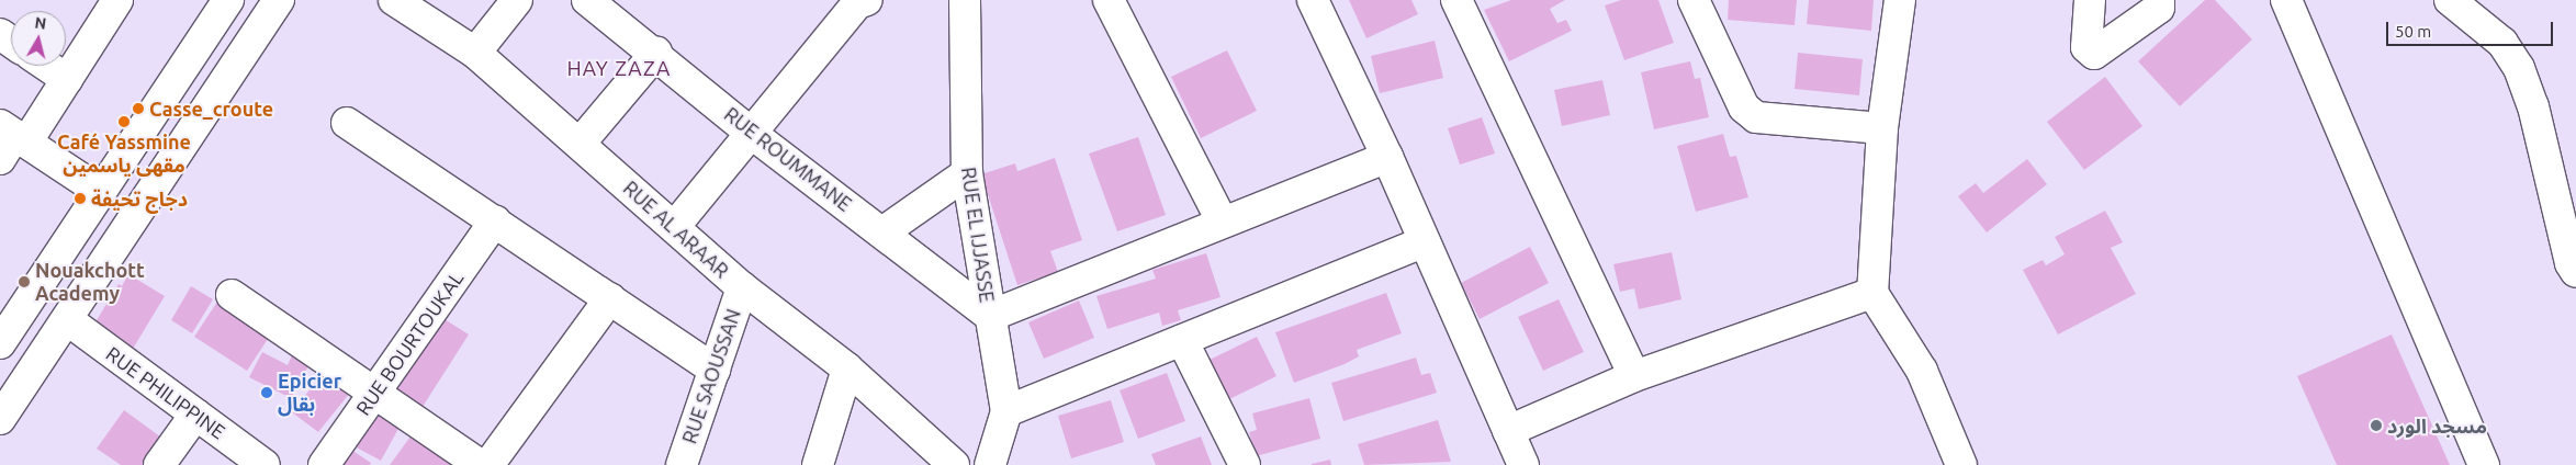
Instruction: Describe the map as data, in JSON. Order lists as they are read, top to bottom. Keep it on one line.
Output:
{"streets":{"street":["RUE ROUMMANE","RUE AL ARAAR","RUE EL IJJASSE","RUE BOURTOUKAL","RUE SAOUSSAN","RUE PHILIPPINE"]},"crossings":[["RUE ROUMMANE","RUE EL IJJASSE"],["RUE AL ARAAR","RUE SAOUSSAN"]],"districts":["HAY ZAZA"],"places":["Casse_croute","Café Yassmine مقهى ياسمين","دجاج تحيفة","Nouakchott Academy","Epicier بقال","مسجد الورد"],"scale_bar":"50 m","north":"top"}
